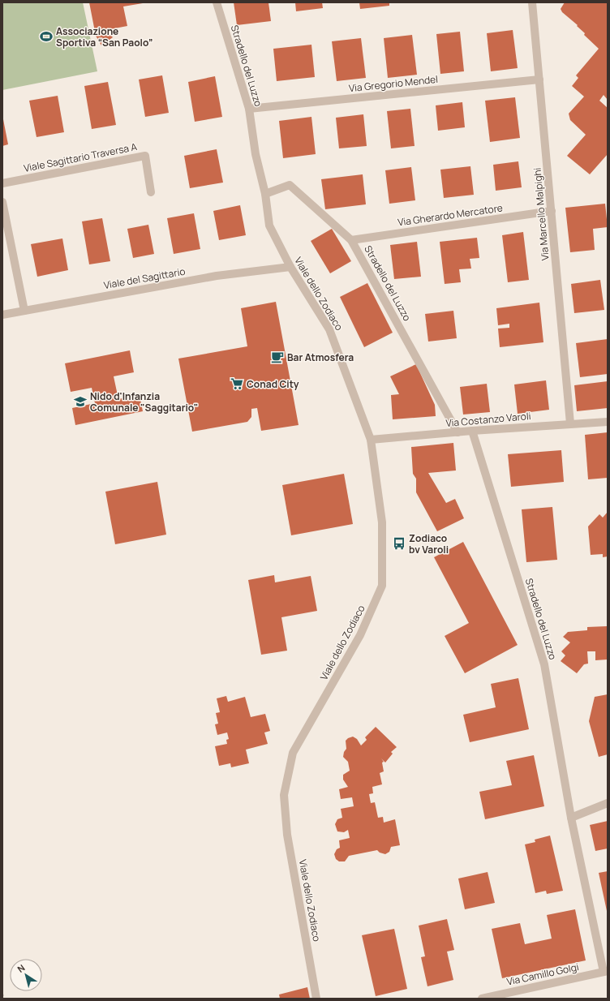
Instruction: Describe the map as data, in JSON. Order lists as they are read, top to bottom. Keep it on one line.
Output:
{"streets":{"street":["Stradello del Luzzo","Via Gregorio Mendel","Viale Sagittario Traversa A","Via Marcello Malpighi","Via Gherardo Mercatore","Viale del Sagittario","Viale dello Zodiaco","Via Costanzo Varoli","Via Camillo Golgi"]},"crossings":[["Stradello del Luzzo","Via Gregorio Mendel"],["Stradello del Luzzo","Via Gherardo Mercatore"],["Stradello del Luzzo","Viale dello Zodiaco"],["Stradello del Luzzo","Via Costanzo Varoli"],["Stradello del Luzzo","Via Camillo Golgi"],["Via Gregorio Mendel","Via Marcello Malpighi"],["Via Marcello Malpighi","Via Gherardo Mercatore"],["Via Marcello Malpighi","Via Costanzo Varoli"],["Viale del Sagittario","Viale dello Zodiaco"],["Viale dello Zodiaco","Via Costanzo Varoli"]],"places":{"sports":["Associazione Sportiva “San Paolo”"],"cafe":["Bar Atmosfera"],"supermarket":["Conad City"],"school or university":["Nido d'Infanzia Comunale \"Saggitario\""],"bus stop":["Zodiaco bv Varoli"]},"north":"top left"}
